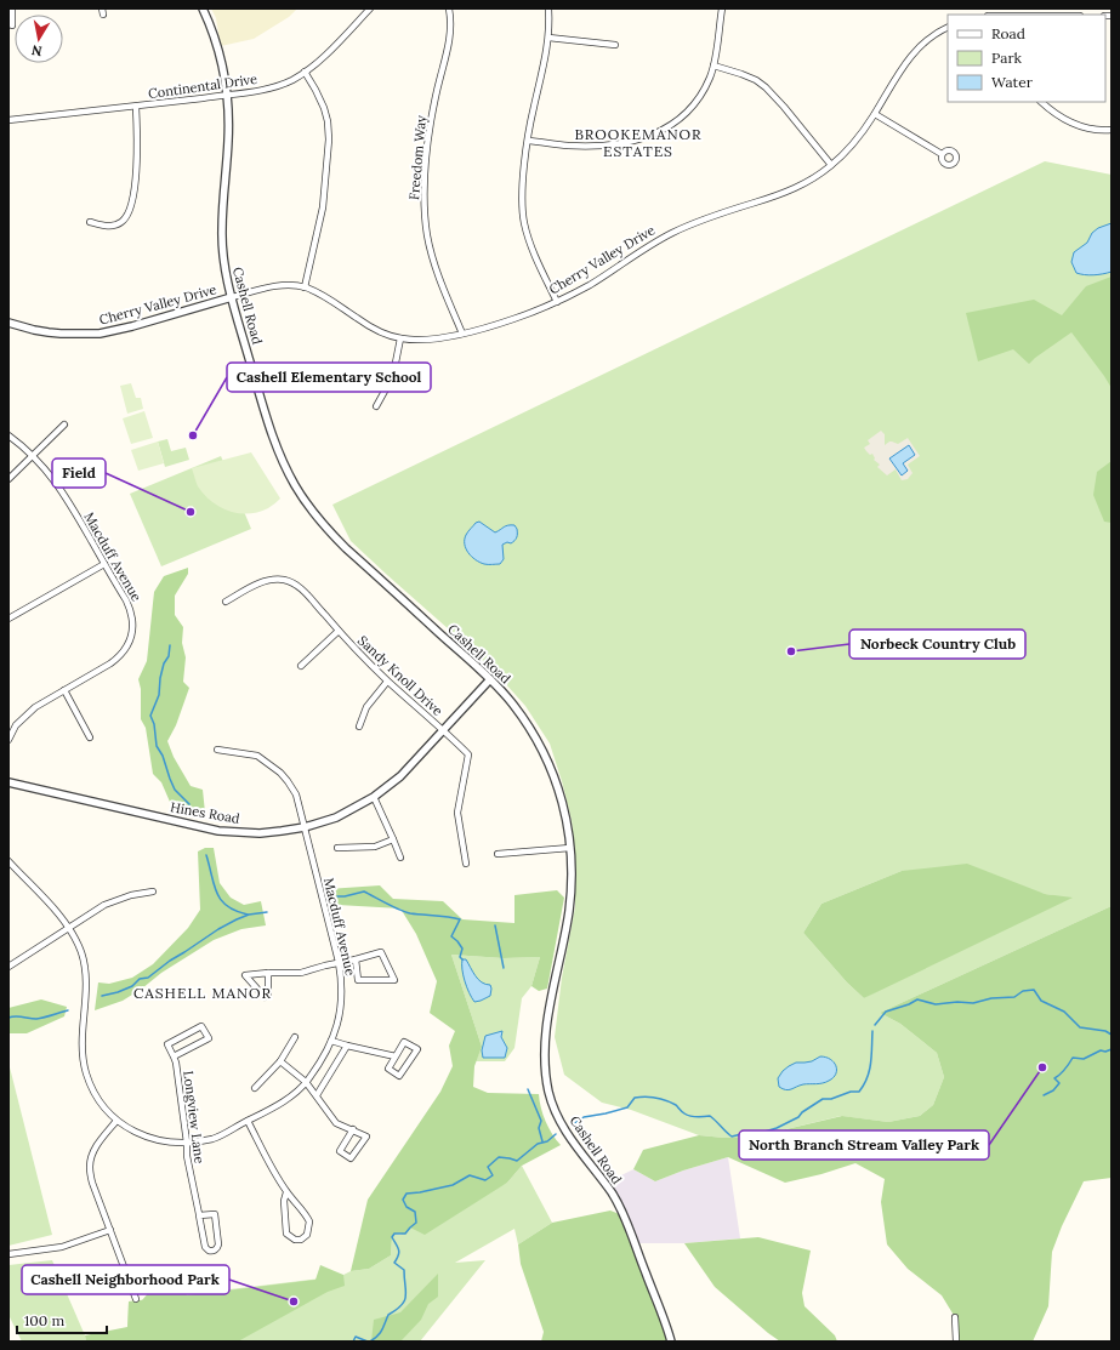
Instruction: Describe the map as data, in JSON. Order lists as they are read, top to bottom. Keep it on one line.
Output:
{"streets":{"street":["Continental Drive","Freedom Way","Cherry Valley Drive","Cashell Road","Macduff Avenue","Sandy Knoll Drive","Hines Road","Longview Lane"]},"crossings":[["Continental Drive","Cashell Road"],["Freedom Way","Cherry Valley Drive"],["Cherry Valley Drive","Cashell Road"],["Cashell Road","Hines Road"],["Macduff Avenue","Hines Road"],["Macduff Avenue","Longview Lane"],["Sandy Knoll Drive","Hines Road"]],"districts":["BROOKEMANOR ESTATES","CASHELL MANOR"],"places":["Cashell Elementary School","Field","Norbeck Country Club","North Branch Stream Valley Park","Cashell Neighborhood Park"],"legend":["Road","Park","Water"],"scale_bar":"100 m","north":"bottom"}
